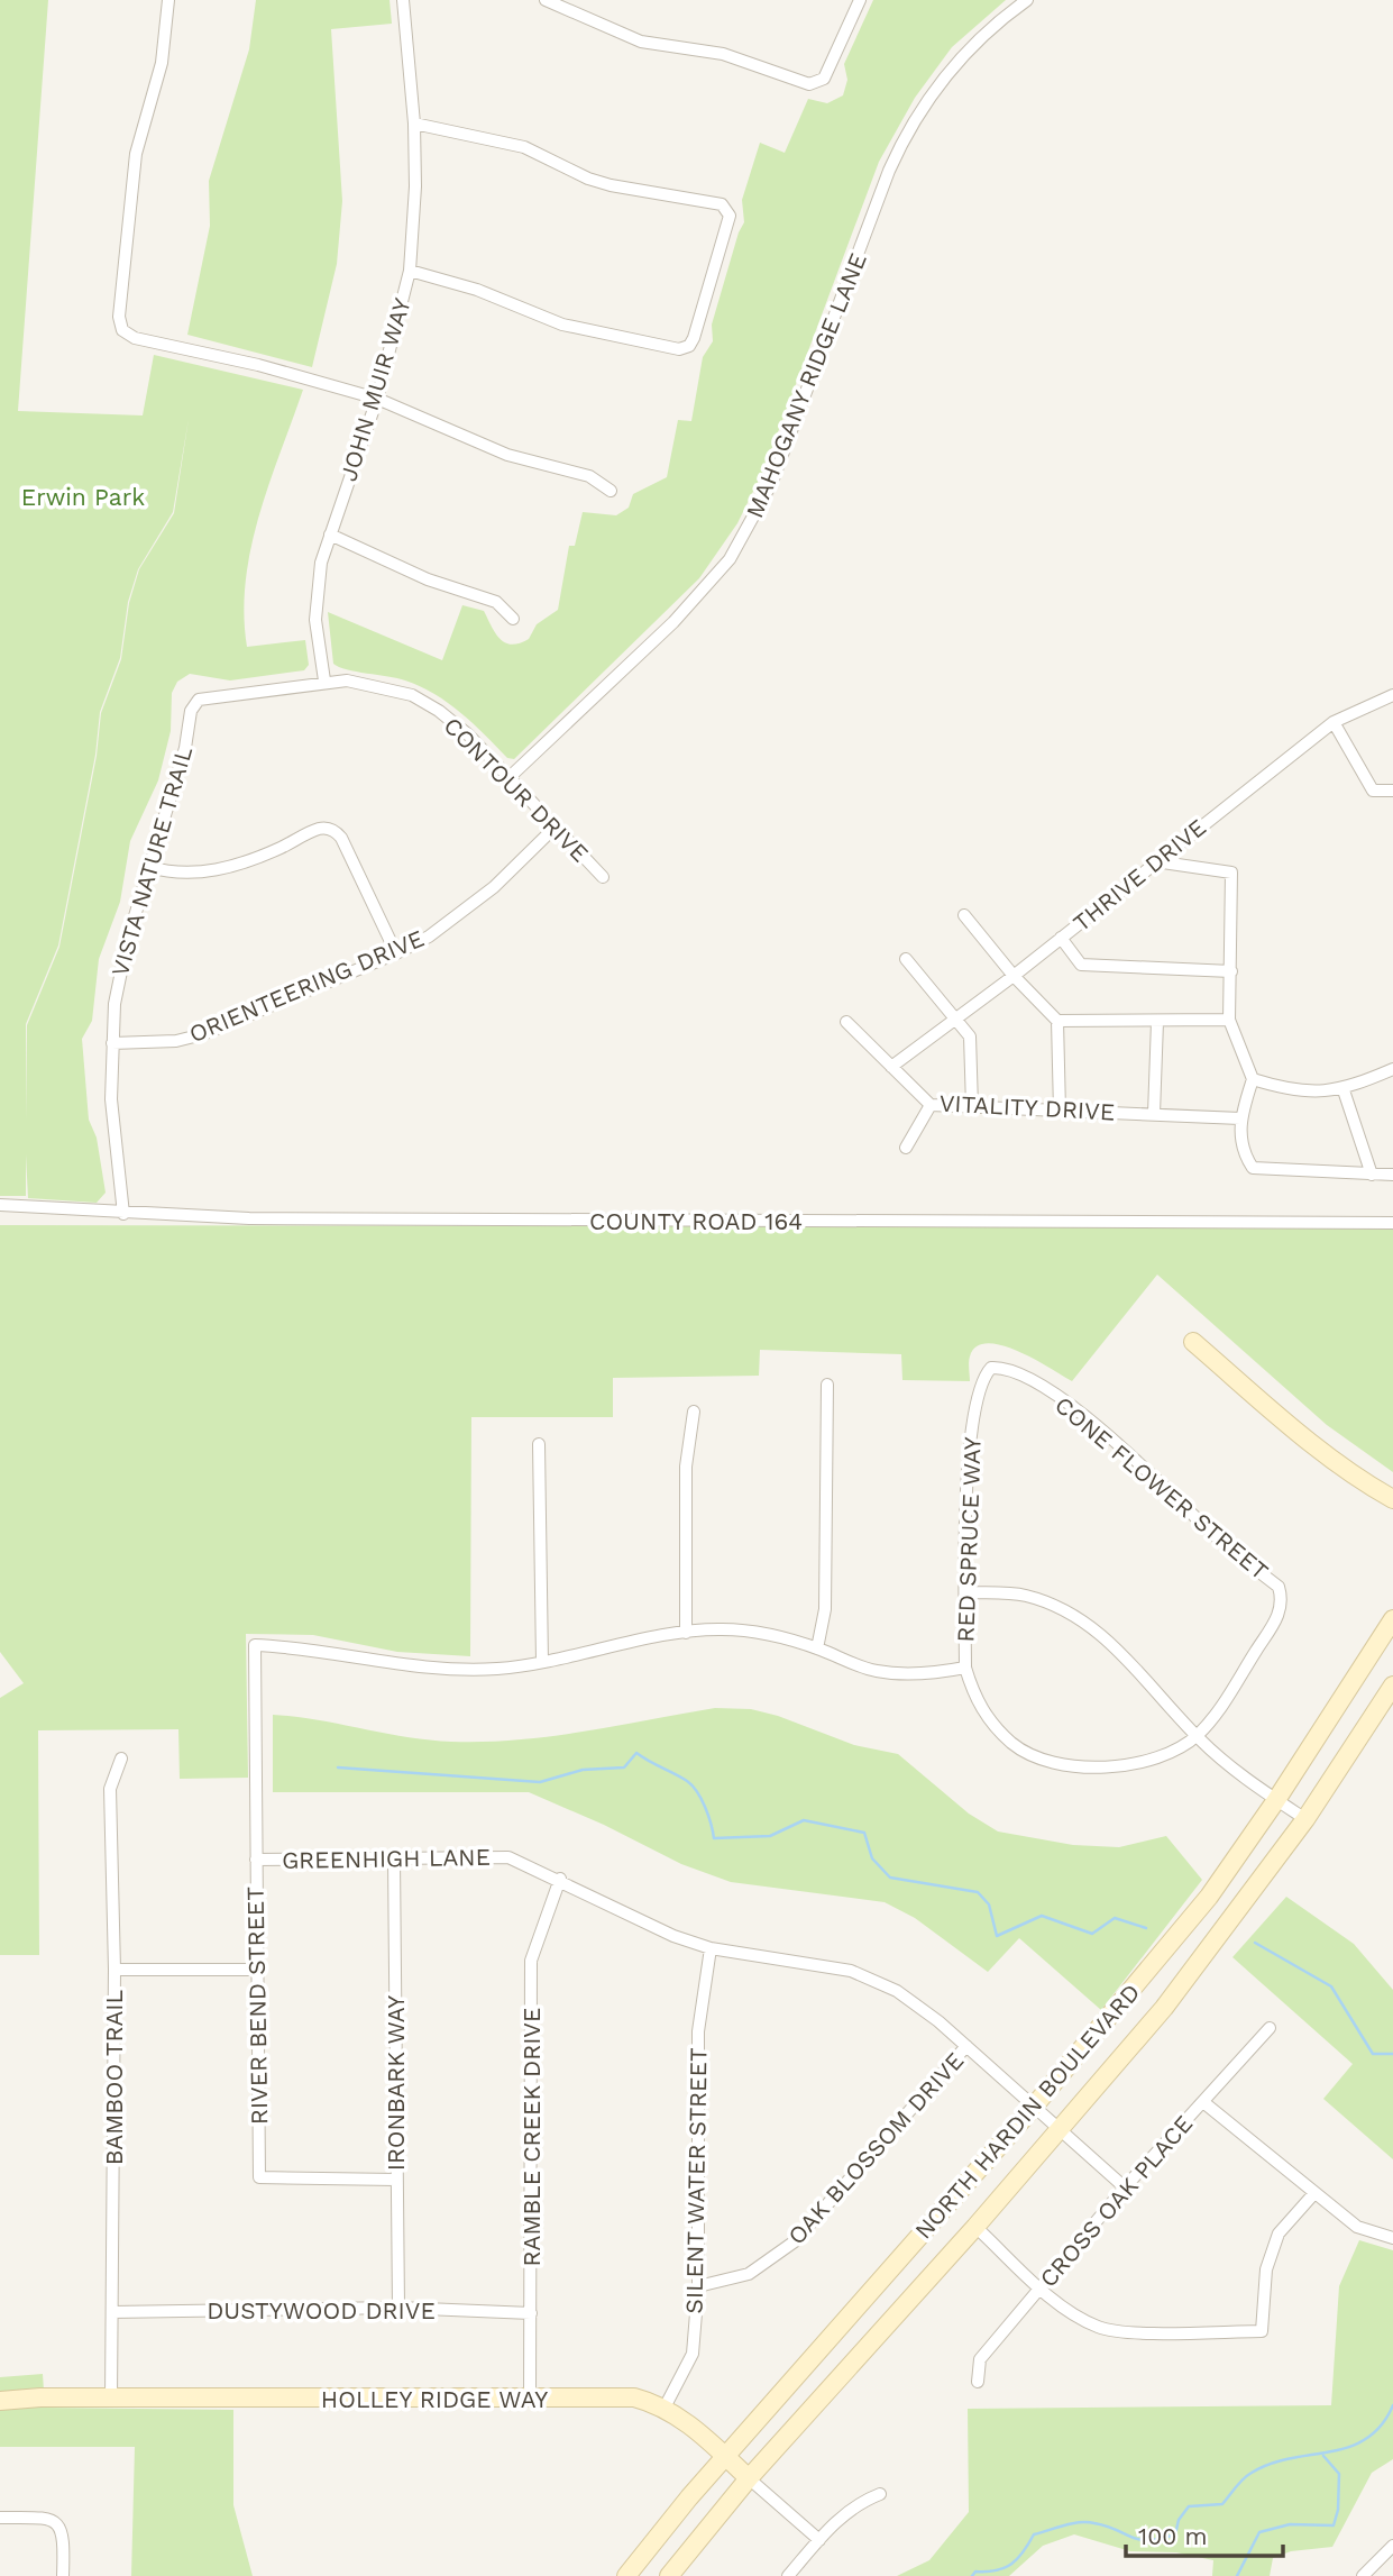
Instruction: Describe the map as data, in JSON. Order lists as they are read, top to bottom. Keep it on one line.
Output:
{"streets":{"street":["MAHOGANY RIDGE LANE","JOHN MUIR WAY","CONTOUR DRIVE","VISTA NATURE TRAIL","THRIVE DRIVE","ORIENTEERING DRIVE","VITALITY DRIVE","COUNTY ROAD 164","CONE FLOWER STREET","RED SPRUCE WAY","GREENHIGH LANE","RIVER BEND STREET","BAMBOO TRAIL","IRONBARK WAY","NORTH HARDIN BOULEVARD","RAMBLE CREEK DRIVE","OAK BLOSSOM DRIVE","SILENT WATER STREET","CROSS OAK PLACE","DUSTYWOOD DRIVE","HOLLEY RIDGE WAY"]},"crossings":[["MAHOGANY RIDGE LANE","CONTOUR DRIVE"],["JOHN MUIR WAY","CONTOUR DRIVE"],["CONTOUR DRIVE","VISTA NATURE TRAIL"],["CONTOUR DRIVE","ORIENTEERING DRIVE"],["VISTA NATURE TRAIL","ORIENTEERING DRIVE"],["VISTA NATURE TRAIL","COUNTY ROAD 164"],["THRIVE DRIVE","VITALITY DRIVE"],["CONE FLOWER STREET","RED SPRUCE WAY"],["GREENHIGH LANE","RIVER BEND STREET"],["GREENHIGH LANE","IRONBARK WAY"],["GREENHIGH LANE","NORTH HARDIN BOULEVARD"],["GREENHIGH LANE","RAMBLE CREEK DRIVE"],["GREENHIGH LANE","OAK BLOSSOM DRIVE"],["GREENHIGH LANE","SILENT WATER STREET"],["GREENHIGH LANE","CROSS OAK PLACE"],["RIVER BEND STREET","IRONBARK WAY"],["BAMBOO TRAIL","DUSTYWOOD DRIVE"],["BAMBOO TRAIL","HOLLEY RIDGE WAY"],["IRONBARK WAY","DUSTYWOOD DRIVE"],["NORTH HARDIN BOULEVARD","HOLLEY RIDGE WAY"],["RAMBLE CREEK DRIVE","DUSTYWOOD DRIVE"],["RAMBLE CREEK DRIVE","HOLLEY RIDGE WAY"],["OAK BLOSSOM DRIVE","SILENT WATER STREET"],["SILENT WATER STREET","HOLLEY RIDGE WAY"]],"parks":["Erwin Park"],"scale_bar":"100 m"}
